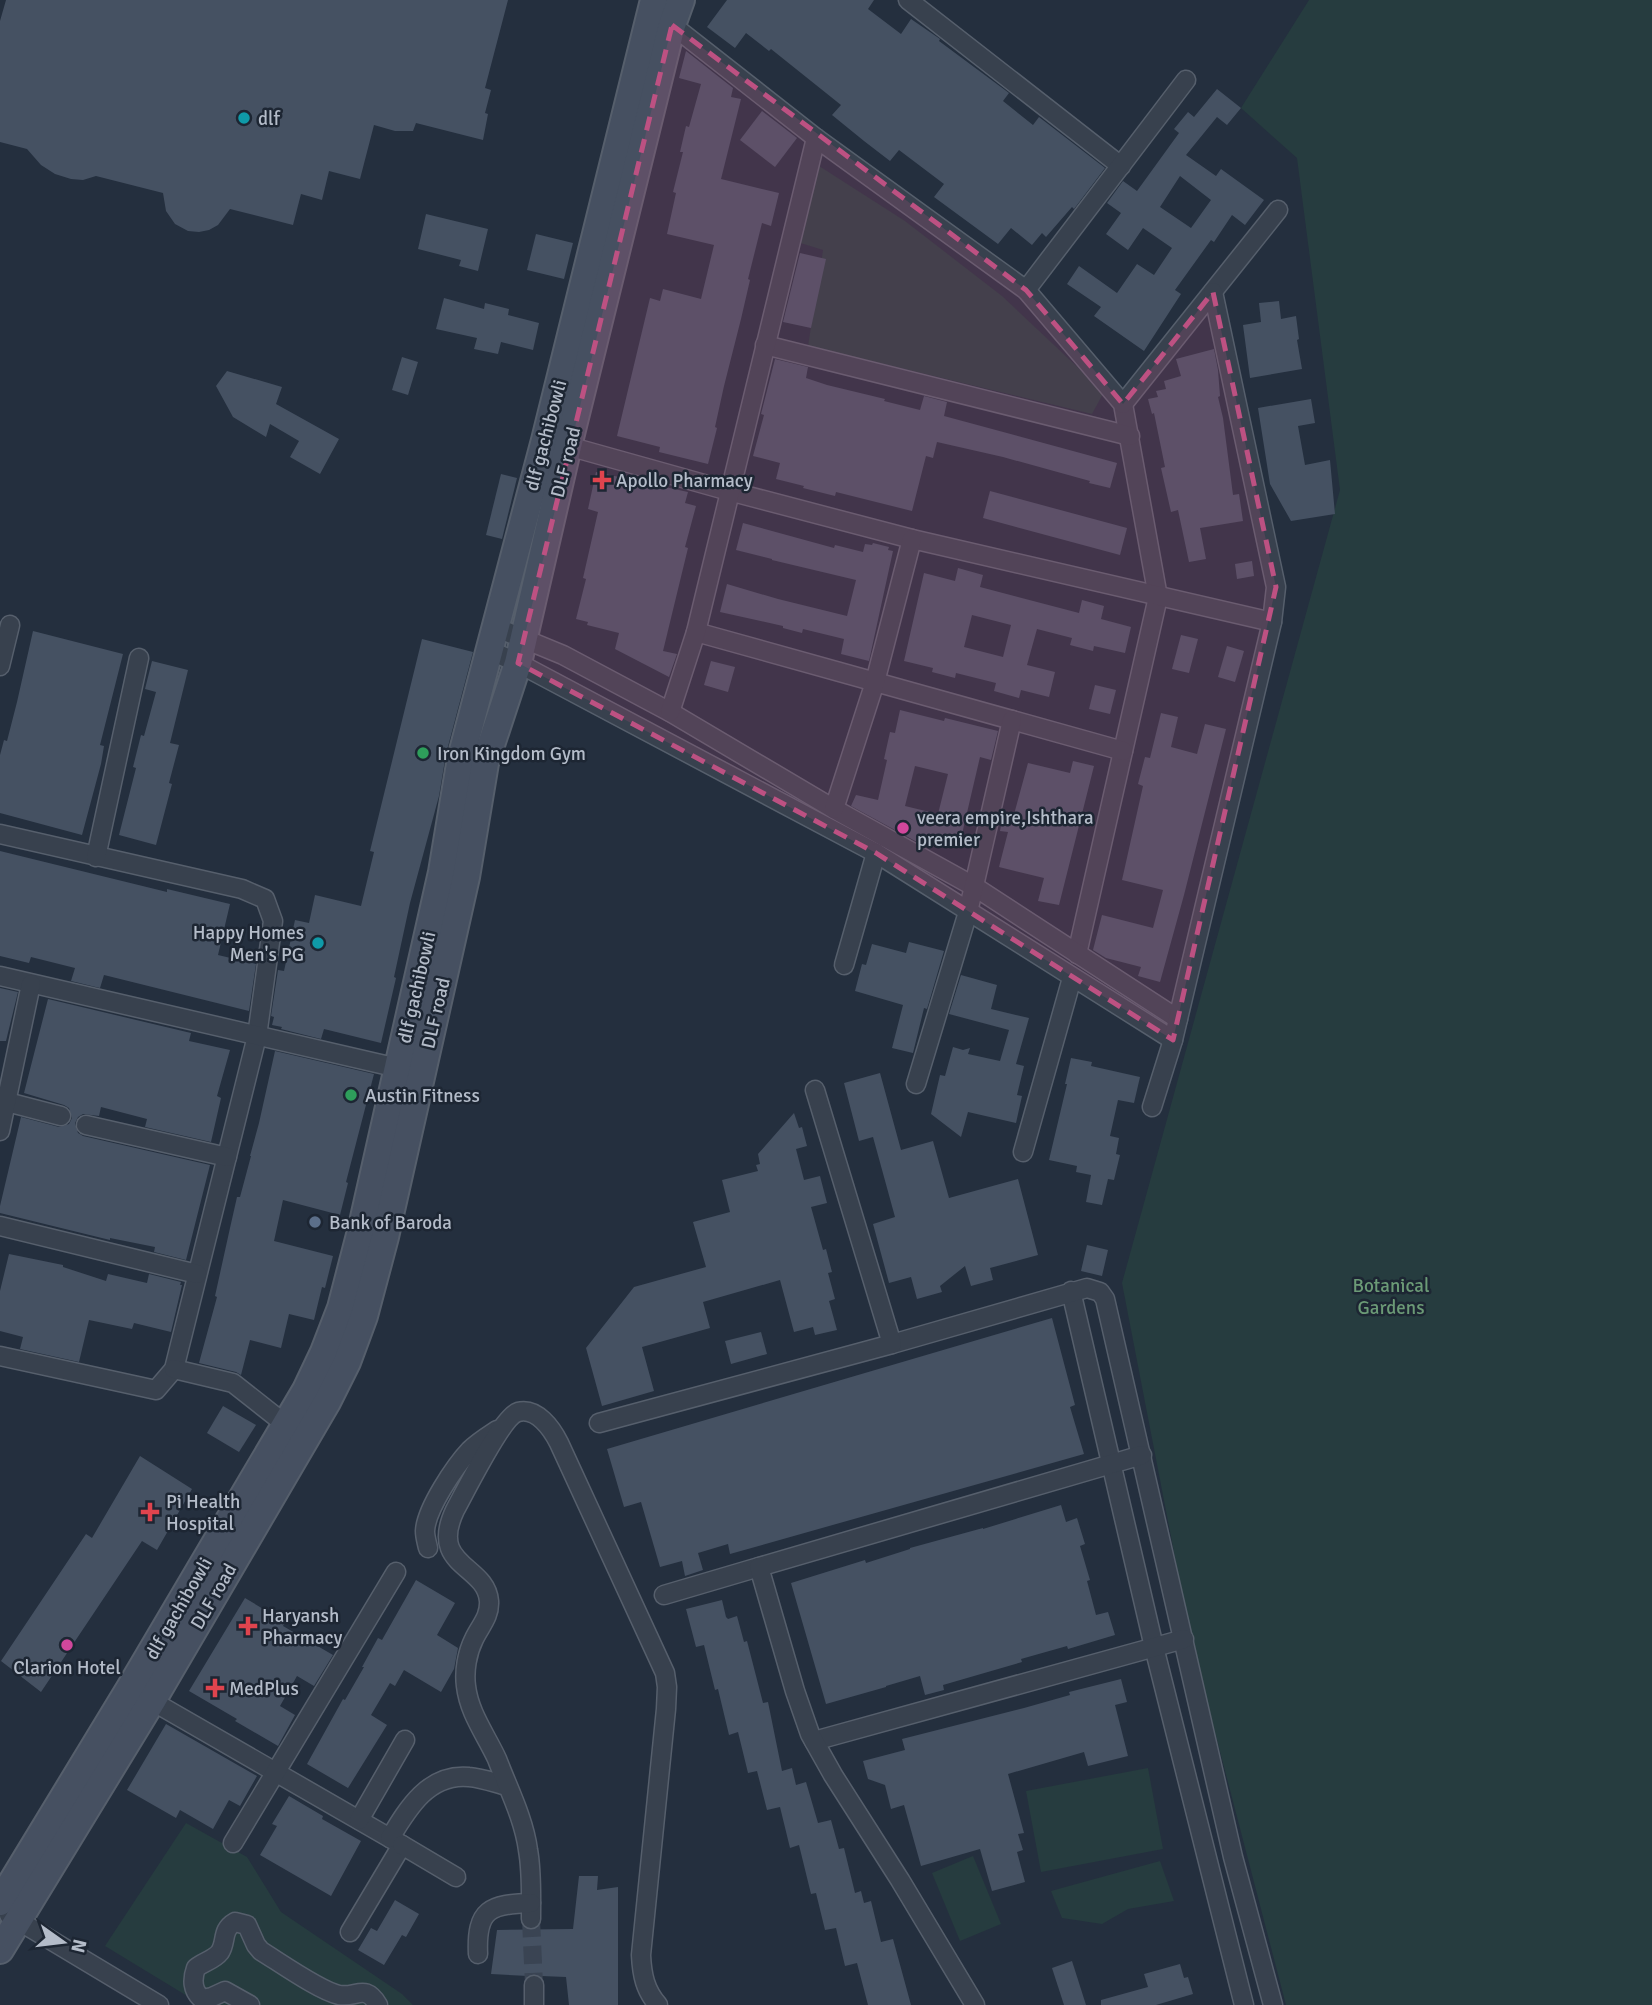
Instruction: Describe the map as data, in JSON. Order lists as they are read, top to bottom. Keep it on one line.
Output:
{"streets":{"main road":["dlf gachibowli","DLF road"]},"crossings":[["dlf gachibowli","DLF road"]],"parks":["Botanical Gardens"],"places":{"other":["dlf","Iron Kingdom Gym","veera empire,Ishthara premier","Happy Homes Men's PG","Austin Fitness","Bank of Baroda","Clarion Hotel"],"health":["Apollo Pharmacy","Pi Health Hospital","Haryansh Pharmacy","MedPlus"]},"north":"right"}
